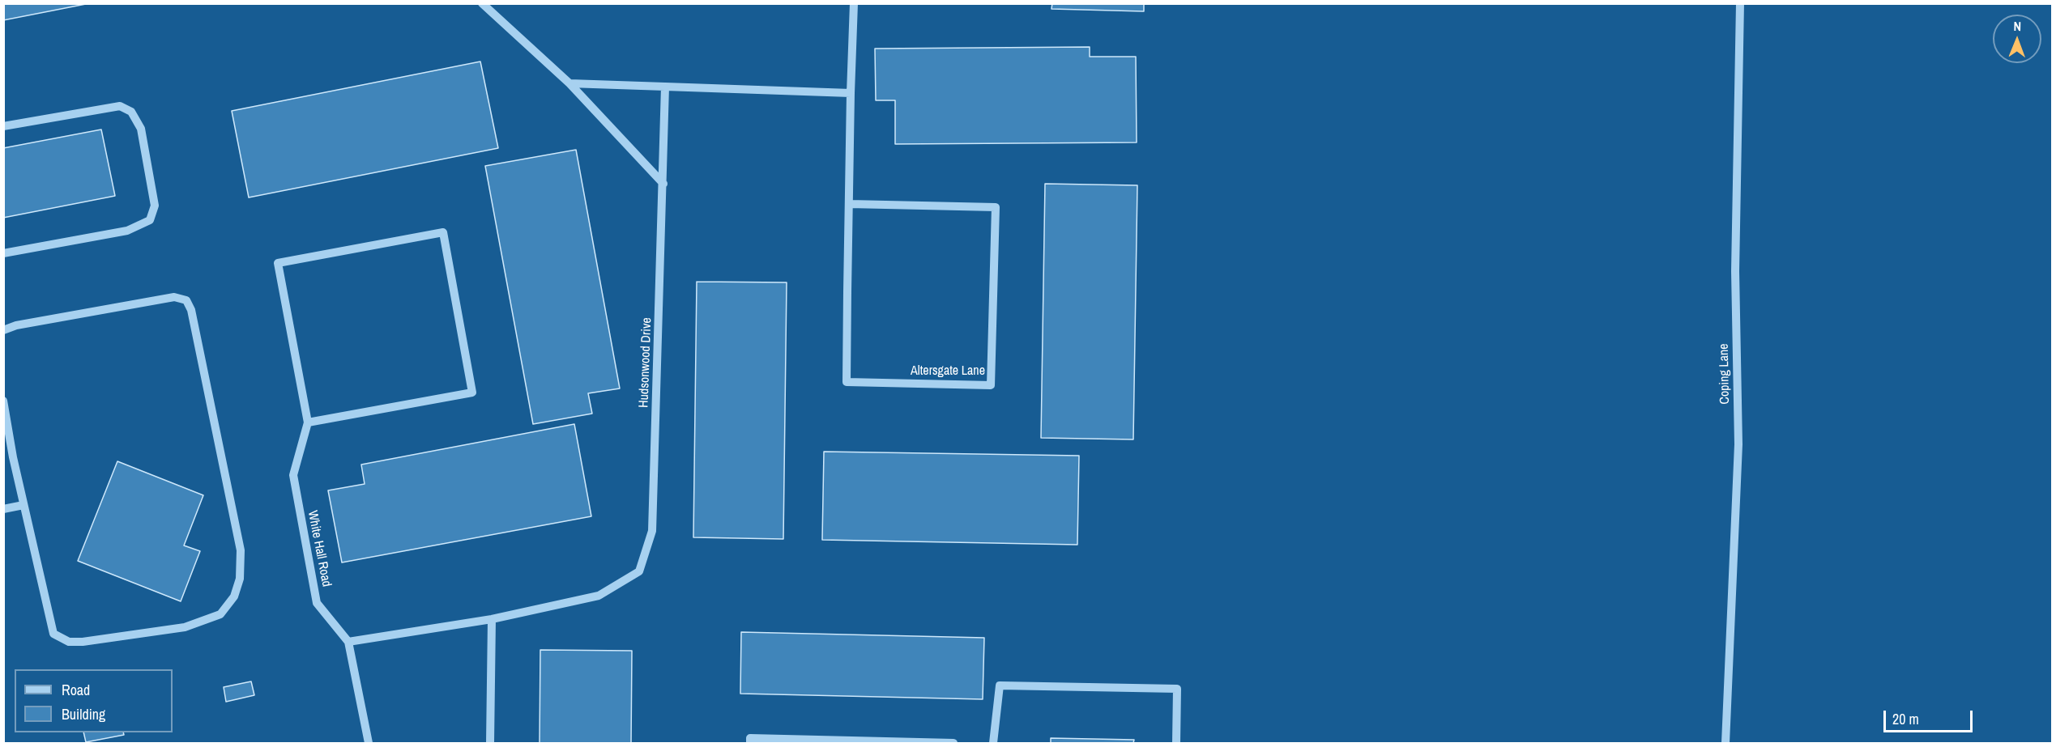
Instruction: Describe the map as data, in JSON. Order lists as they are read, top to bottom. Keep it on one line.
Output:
{"streets":{"street":["Hudsonwood Drive","Altersgate Lane","Coping Lane","White Hall Road"]},"legend":["Road","Building"],"scale_bar":"20 m","north":"top"}
